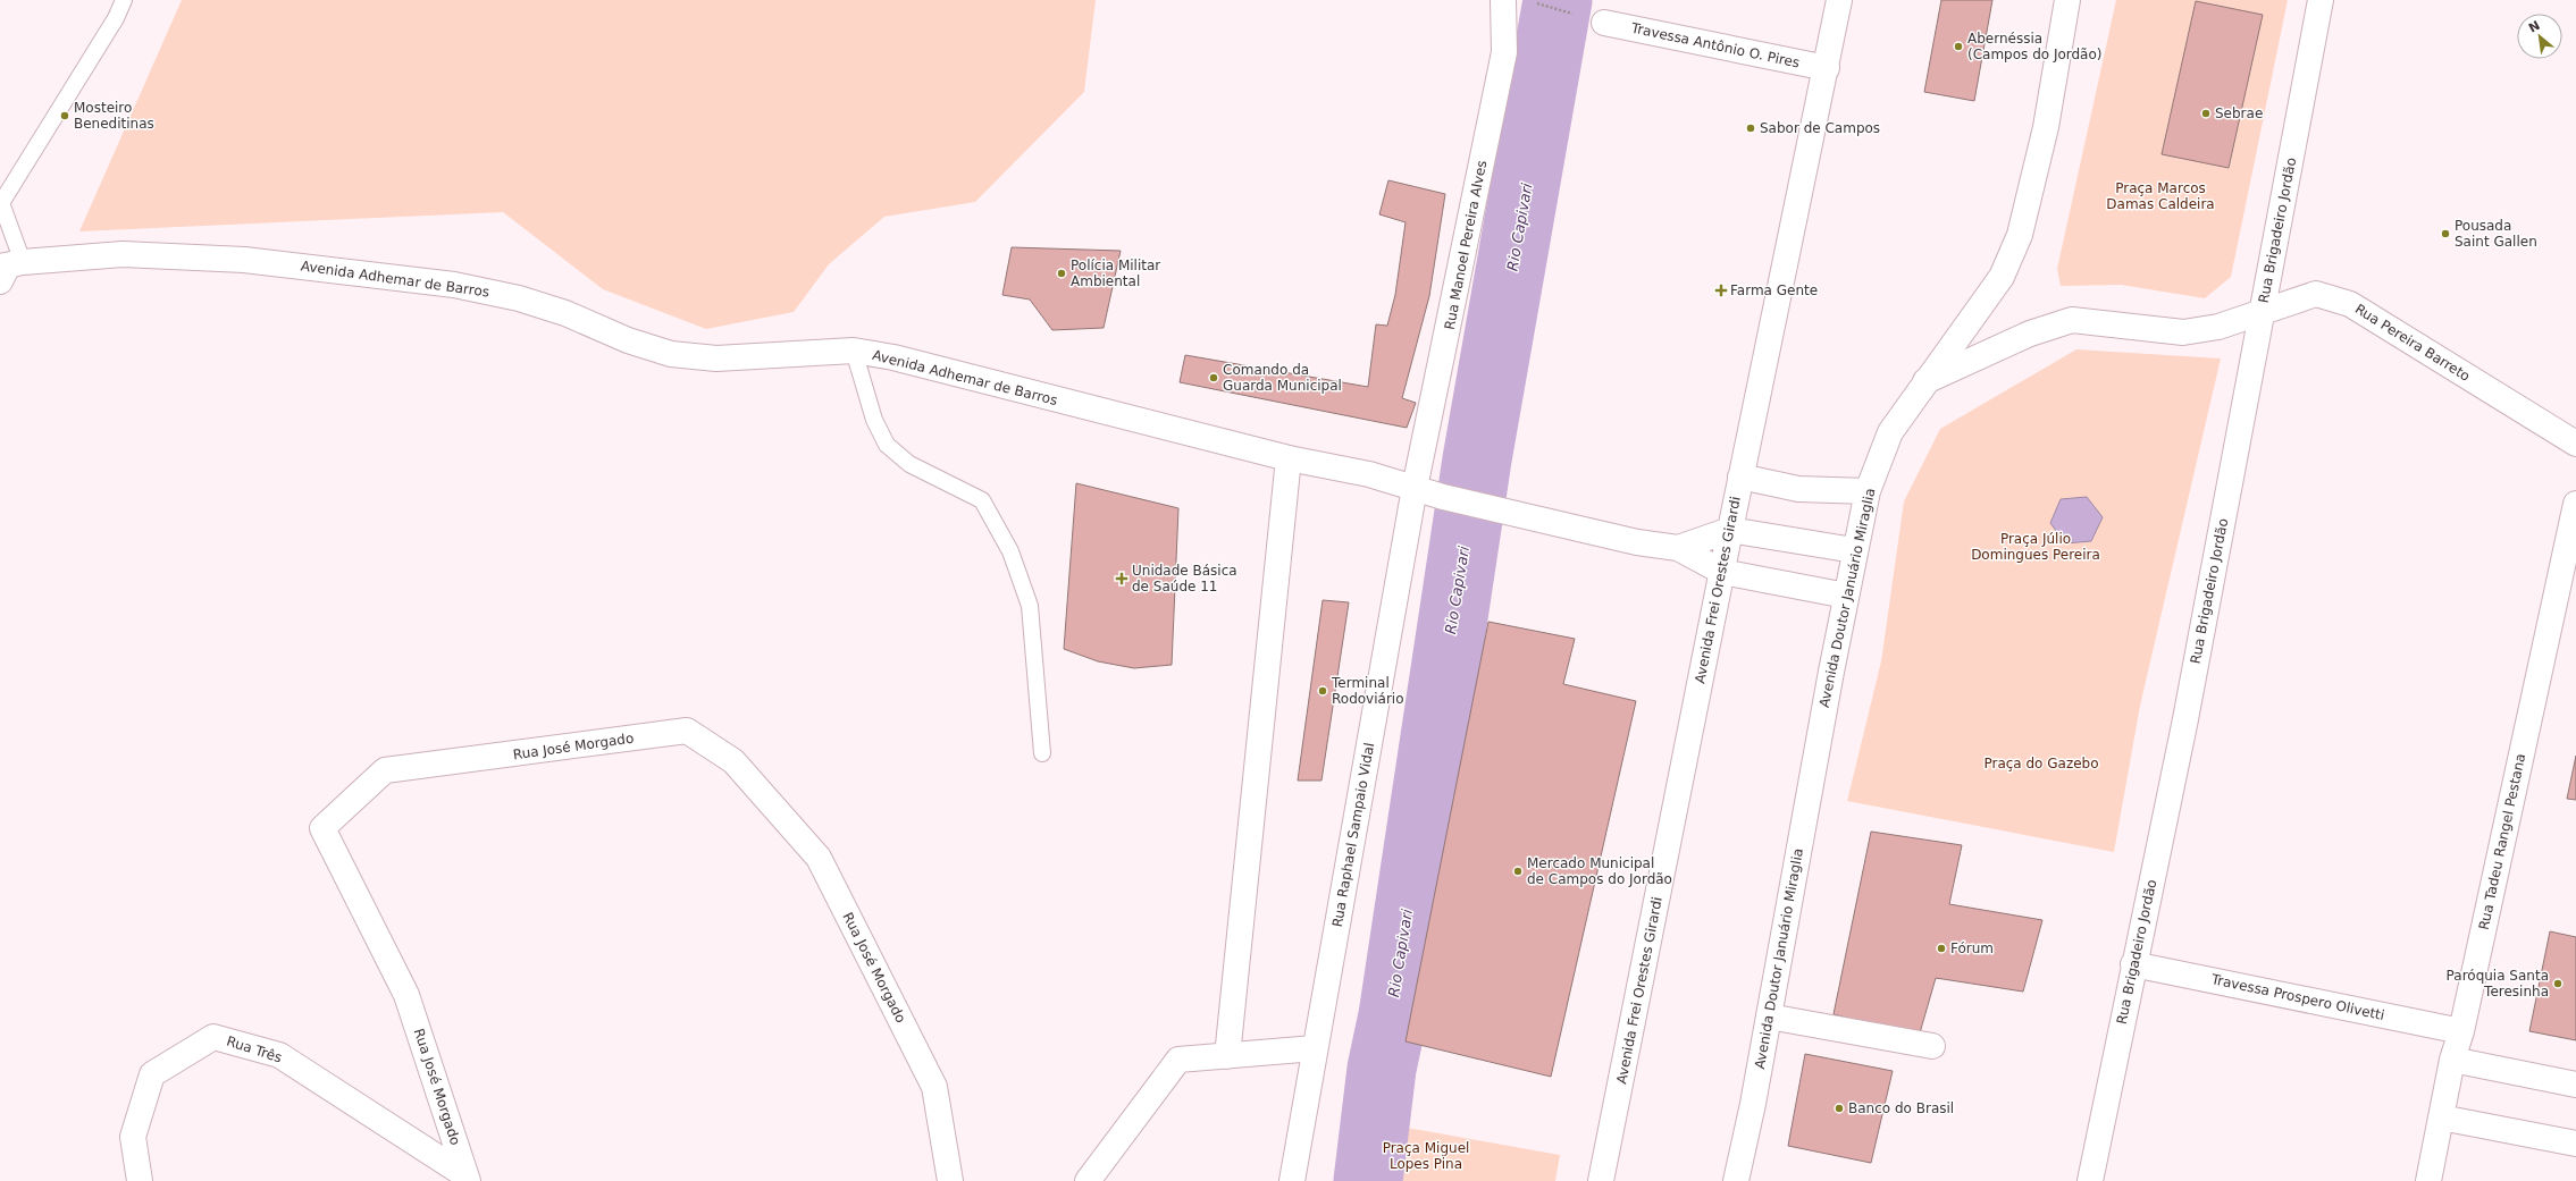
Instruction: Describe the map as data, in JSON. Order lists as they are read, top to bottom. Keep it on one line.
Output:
{"streets":{"street":["Travessa Antônio O. Pires","Rua Brigadeiro Jordão","Rua Manoel Pereira Alves","Avenida Adhemar de Barros","Rua Pereira Barreto","Avenida Frei Orestes Girardi","Avenida Doutor Januário Miraglia","Rua José Morgado","Rua Raphael Sampaio Vidal","Rua Tadeu Rangel Pestana","Travessa Prospero Olivetti","Rua Três"]},"crossings":[["Travessa Antônio O. Pires","Avenida Frei Orestes Girardi"],["Rua Brigadeiro Jordão","Rua Pereira Barreto"],["Rua Brigadeiro Jordão","Travessa Prospero Olivetti"],["Rua Manoel Pereira Alves","Avenida Adhemar de Barros"],["Rua Manoel Pereira Alves","Rua Raphael Sampaio Vidal"],["Avenida Adhemar de Barros","Rua Raphael Sampaio Vidal"],["Rua Pereira Barreto","Avenida Doutor Januário Miraglia"],["Rua José Morgado","Rua Três"],["Rua Tadeu Rangel Pestana","Travessa Prospero Olivetti"]],"water":["Rio Capivari"],"parks":["Praça Marcos Damas Caldeira","Praça Júlio Domingues Pereira","Praça do Gazebo","Praça Miguel Lopes Pina"],"places":{"other":["Abernéssia (Campos do Jordão)","Sebrae","Mosteiro Beneditinas","Sabor de Campos","Pousada Saint Gallen","Polícia Militar Ambiental","Comando da Guarda Municipal","Terminal Rodoviário","Mercado Municipal de Campos do Jordão","Fórum","Paróquia Santa Teresinha","Banco do Brasil"],"health":["Farma Gente","Unidade Básica de Saúde 11"]},"north":"top left"}
